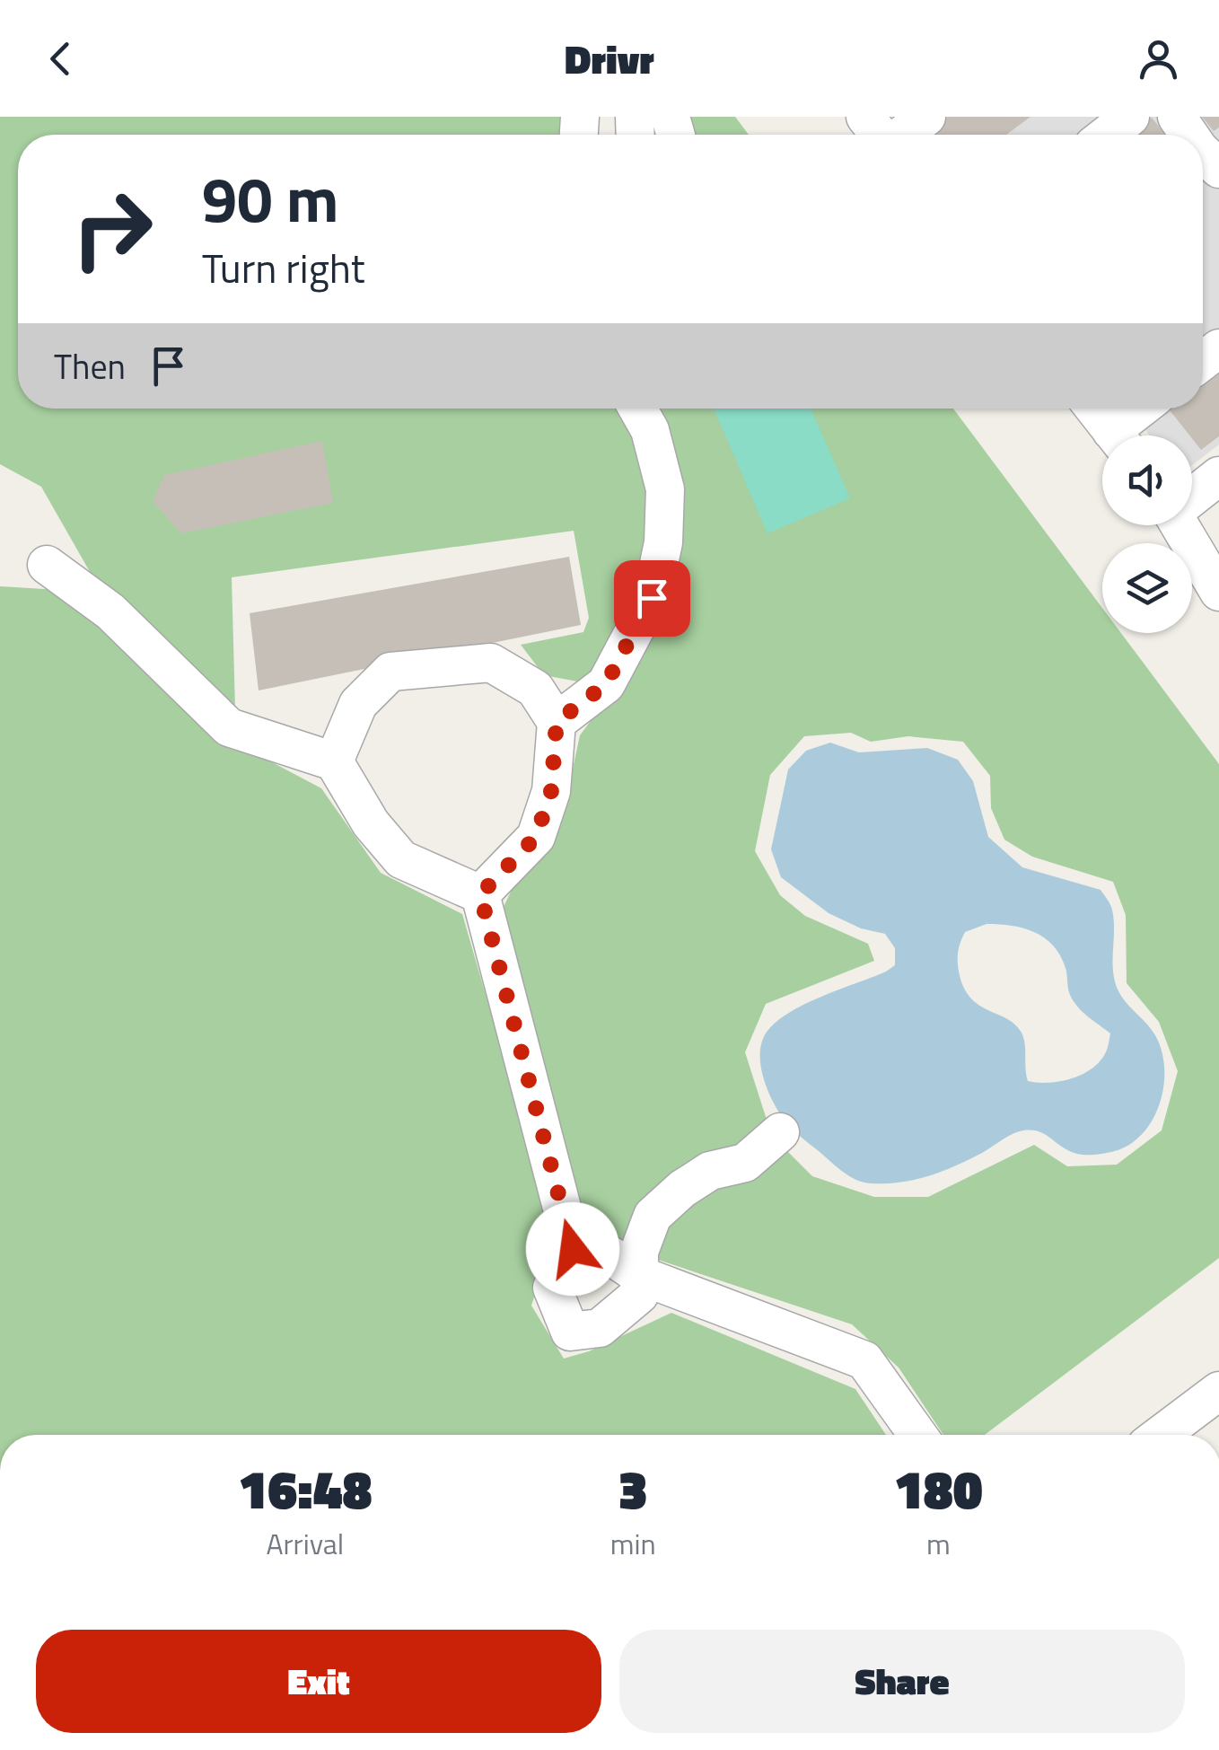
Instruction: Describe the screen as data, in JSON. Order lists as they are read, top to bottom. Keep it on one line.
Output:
{"page":{"header":"Drivr","turn":["90 m","Turn right"],"then":"Then","eta":["16:48","Arrival","3","min","180","m"],"buttons":["Exit","Share"]}}
